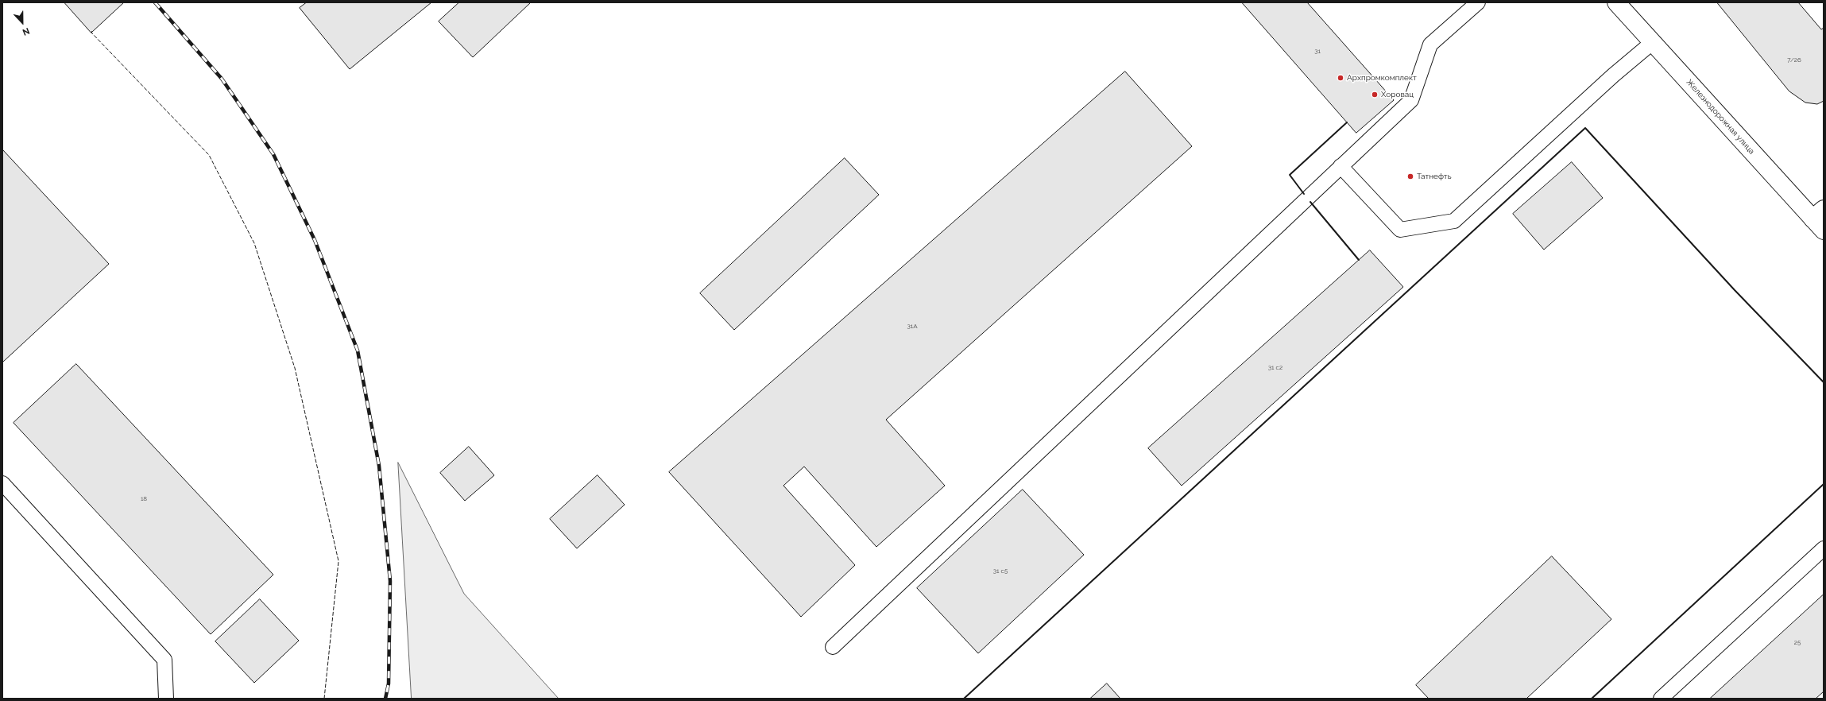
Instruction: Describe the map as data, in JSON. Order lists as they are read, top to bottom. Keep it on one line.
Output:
{"streets":{"main road":["Железнодорожная улица"]},"places":["Архпромкомплект","Хоровац","Татнефть"],"house_numbers":["31","7/26","31А","31 с2","18","31 с5","25"],"north":"bottom"}
